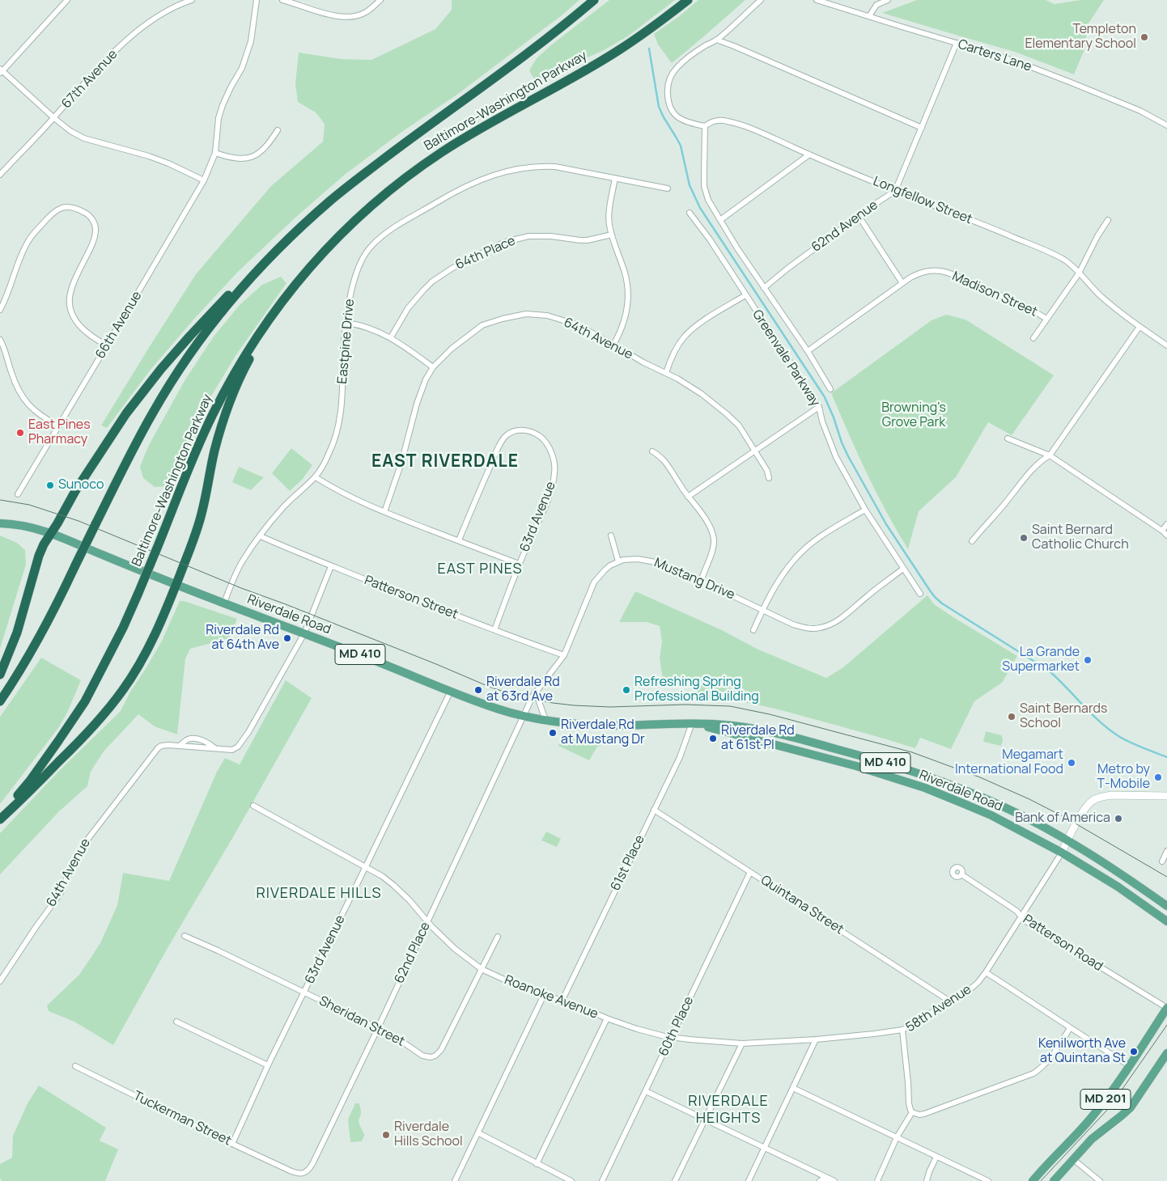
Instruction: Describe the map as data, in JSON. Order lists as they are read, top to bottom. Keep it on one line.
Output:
{"streets":{"highway":["Baltimore-Washington Parkway"],"main road":["Riverdale Road","MD 410","MD 201"],"street":["Carters Lane","67th Avenue","Longfellow Street","62nd Avenue","64th Place","Madison Street","66th Avenue","64th Avenue","Eastpine Drive","Greenvale Parkway","63rd Avenue","Mustang Drive","Patterson Street","61st Place","Quintana Street","Patterson Road","62nd Place","Roanoke Avenue","58th Avenue","Sheridan Street","60th Place","Tuckerman Street"]},"crossings":[["Longfellow Street","62nd Avenue"],["Longfellow Street","Greenvale Parkway"],["62nd Avenue","Greenvale Parkway"],["64th Avenue","Riverdale Road"],["Eastpine Drive","Patterson Street"],["Eastpine Drive","Riverdale Road"],["Greenvale Parkway","Mustang Drive"],["63rd Avenue","Patterson Street"],["63rd Avenue","Riverdale Road"],["63rd Avenue","Roanoke Avenue"],["63rd Avenue","Sheridan Street"],["63rd Avenue","Tuckerman Street"],["Riverdale Road","MD 410"],["Riverdale Road","61st Place"],["Riverdale Road","62nd Place"],["Riverdale Road","58th Avenue"],["MD 410","58th Avenue"],["61st Place","Quintana Street"],["61st Place","Roanoke Avenue"],["Quintana Street","58th Avenue"],["Quintana Street","60th Place"],["Patterson Road","58th Avenue"],["Patterson Road","MD 201"],["62nd Place","Roanoke Avenue"],["62nd Place","Sheridan Street"],["62nd Place","Tuckerman Street"],["Roanoke Avenue","58th Avenue"],["Roanoke Avenue","Sheridan Street"],["Roanoke Avenue","60th Place"]],"districts":["EAST RIVERDALE","EAST PINES","RIVERDALE HILLS","RIVERDALE HEIGHTS"],"parks":["Browning's Grove Park"],"places":["Templeton Elementary School","East Pines Pharmacy","Sunoco","Saint Bernard Catholic Church","Riverdale Rd at 64th Ave","La Grande Supermarket","Riverdale Rd at 63rd Ave","Refreshing Spring Professional Building","Saint Bernards School","Riverdale Rd at Mustang Dr","Riverdale Rd at 61st Pl","Megamart International Food","Metro by T-Mobile","Bank of America","Kenilworth Ave at Quintana St","Riverdale Hills School"]}
